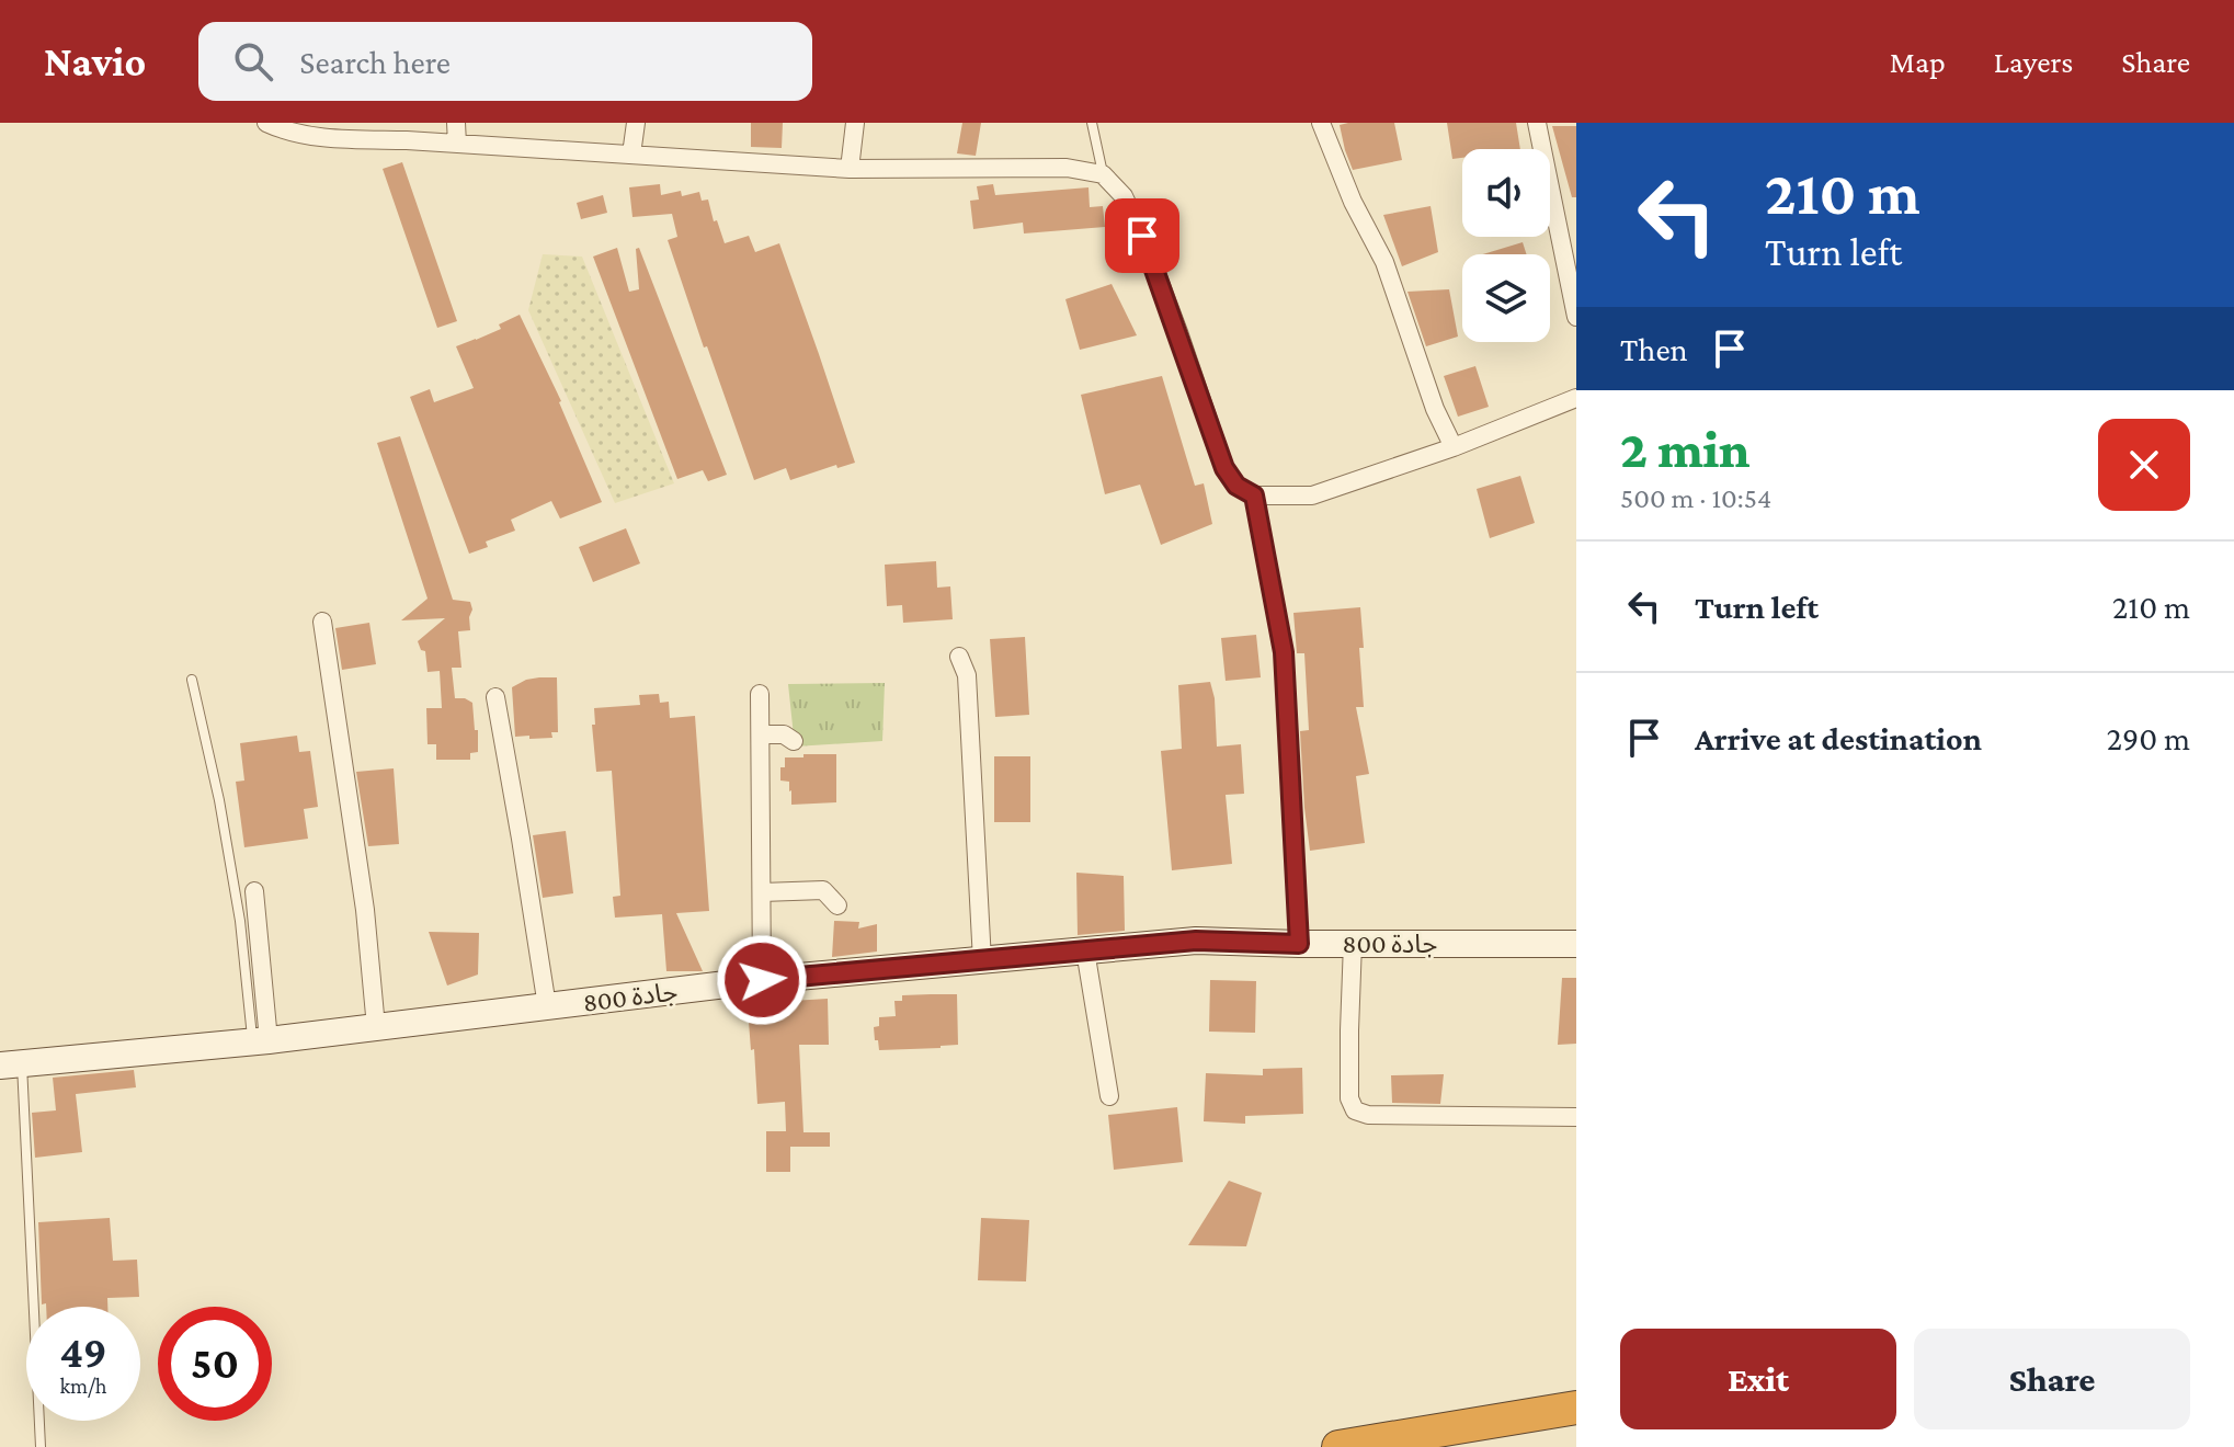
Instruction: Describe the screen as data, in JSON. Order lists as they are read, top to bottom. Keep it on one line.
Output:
{"streets":{"main road":["جادة 800"]},"page":{"header":"Navio","search":"Search here","nav":["Map","Layers","Share"],"turn":["210 m","Turn left"],"then":"Then","heading":["2 min","500 m · 10:54"],"list":[{"name":"Turn left","value":"210 m"},{"name":"Arrive at destination","value":"290 m"}],"speed":"49 km/h","limit":"50","buttons":["Exit","Share"]}}
